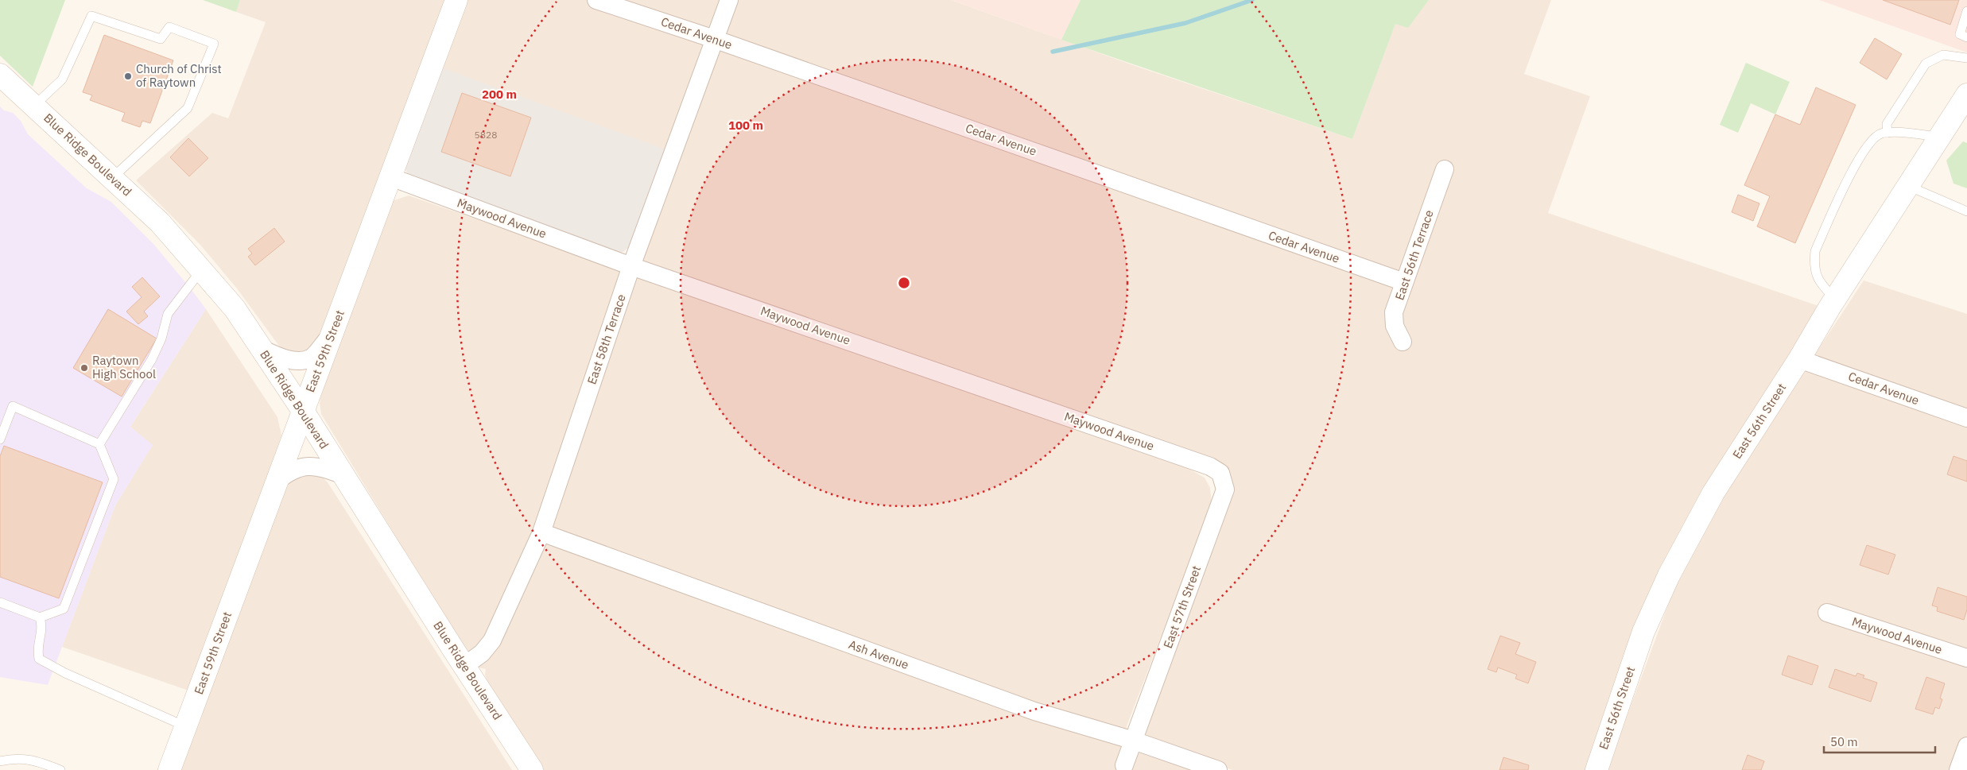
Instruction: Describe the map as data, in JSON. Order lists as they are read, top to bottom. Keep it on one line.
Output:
{"streets":{"street":["Cedar Avenue","Blue Ridge Boulevard","Maywood Avenue","East 56th Terrace","East 58th Terrace","East 59th Street","East 56th Street","East 57th Street","Ash Avenue"]},"crossings":[["Cedar Avenue","East 56th Terrace"],["Cedar Avenue","East 58th Terrace"],["Cedar Avenue","East 56th Street"],["Blue Ridge Boulevard","East 58th Terrace"],["Blue Ridge Boulevard","East 59th Street"],["Maywood Avenue","East 58th Terrace"],["Maywood Avenue","East 59th Street"],["Maywood Avenue","East 57th Street"],["East 58th Terrace","Ash Avenue"],["East 57th Street","Ash Avenue"]],"places":["Church of Christ of Raytown","Raytown High School"],"house_numbers":["5828"],"scale_bar":"50 m","rings":["200 m","100 m"]}
